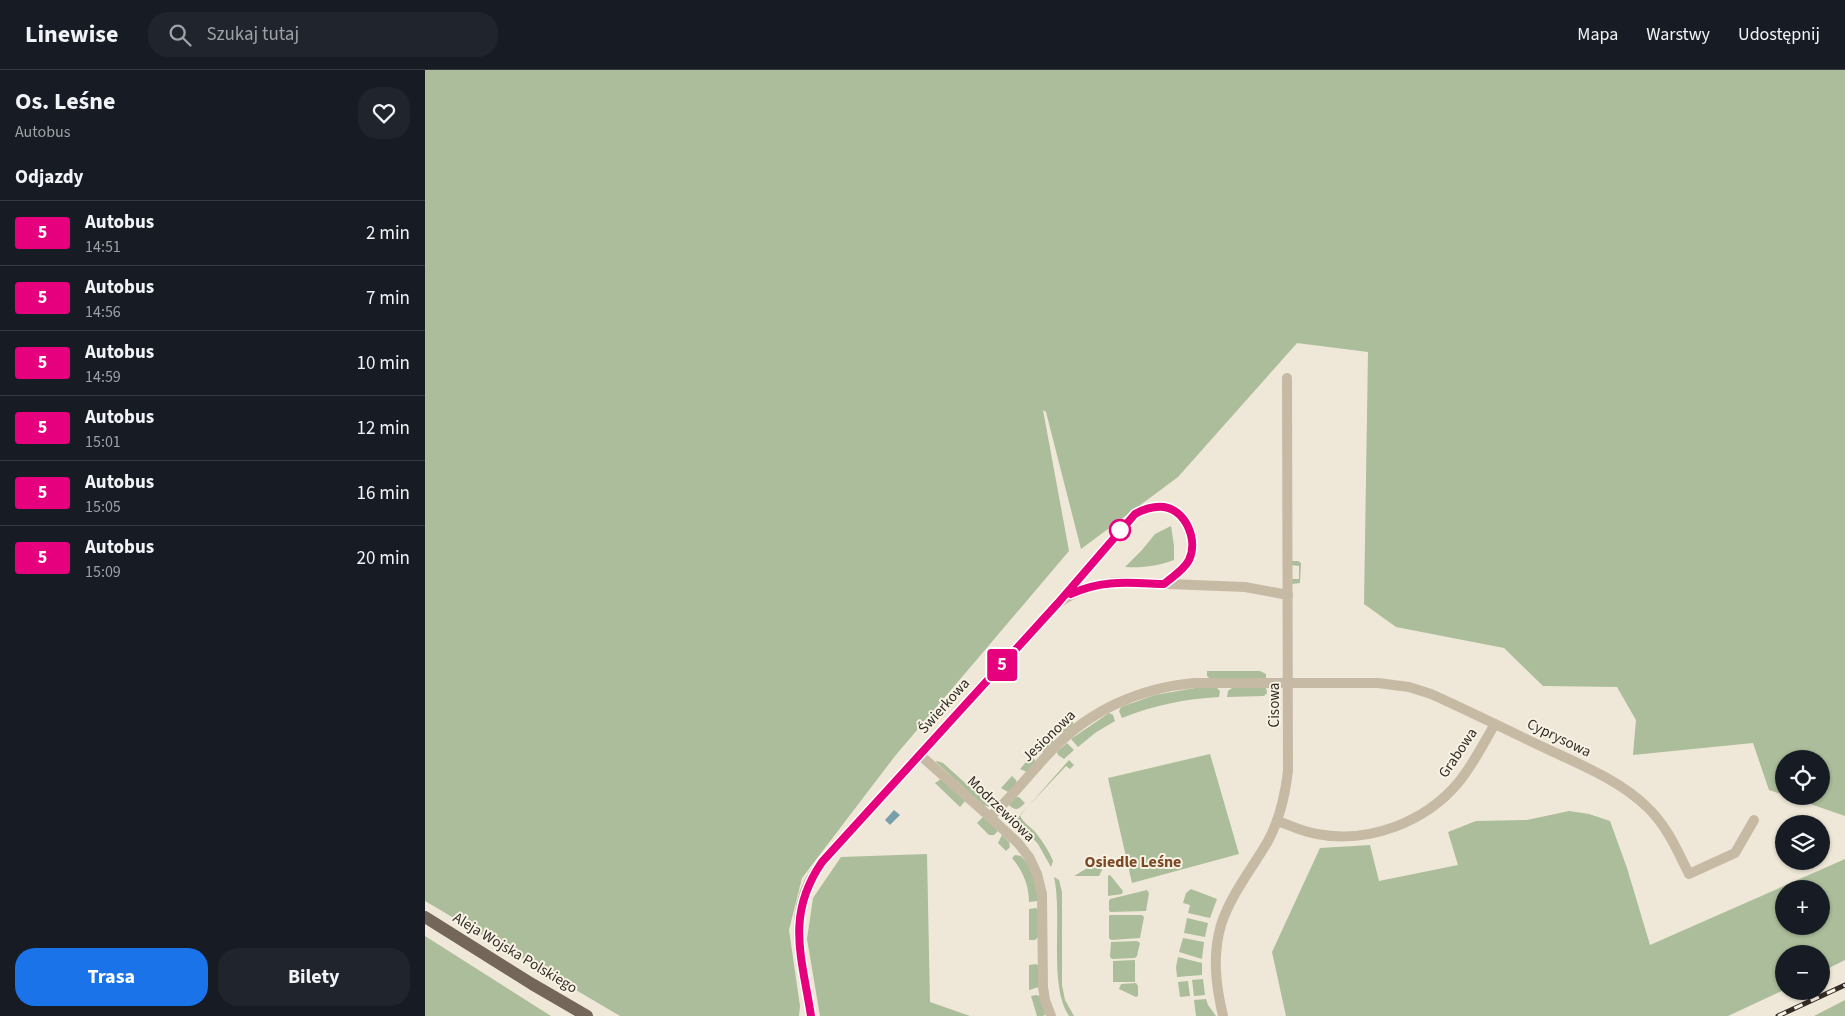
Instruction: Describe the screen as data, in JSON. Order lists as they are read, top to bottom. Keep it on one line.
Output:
{"streets":{"main road":["Aleja Wojska Polskiego"],"street":["Cisowa","Świerkowa","Jesionowa","Cyprysowa","Grabowa","Modrzewiowa"]},"crossings":[["Cisowa","Świerkowa"],["Cisowa","Jesionowa"],["Cisowa","Cyprysowa"],["Cisowa","Grabowa"],["Świerkowa","Modrzewiowa"],["Jesionowa","Cyprysowa"],["Jesionowa","Modrzewiowa"],["Cyprysowa","Grabowa"]],"districts":["Osiedle Leśne"],"lines":["bus line 5"],"page":{"header":"Linewise","search":"Szukaj tutaj","nav":["Mapa","Warstwy","Udostępnij"],"heading":[["Os. Leśne","Autobus"],"Odjazdy"],"on_map":"5","list":[{"mark":"5","name":"Autobus","note":"14:51","value":"2 min"},{"mark":"5","name":"Autobus","note":"14:56","value":"7 min"},{"mark":"5","name":"Autobus","note":"14:59","value":"10 min"},{"mark":"5","name":"Autobus","note":"15:01","value":"12 min"},{"mark":"5","name":"Autobus","note":"15:05","value":"16 min"},{"mark":"5","name":"Autobus","note":"15:09","value":"20 min"}],"map_buttons":["+","−"],"buttons":["Trasa","Bilety"]}}
